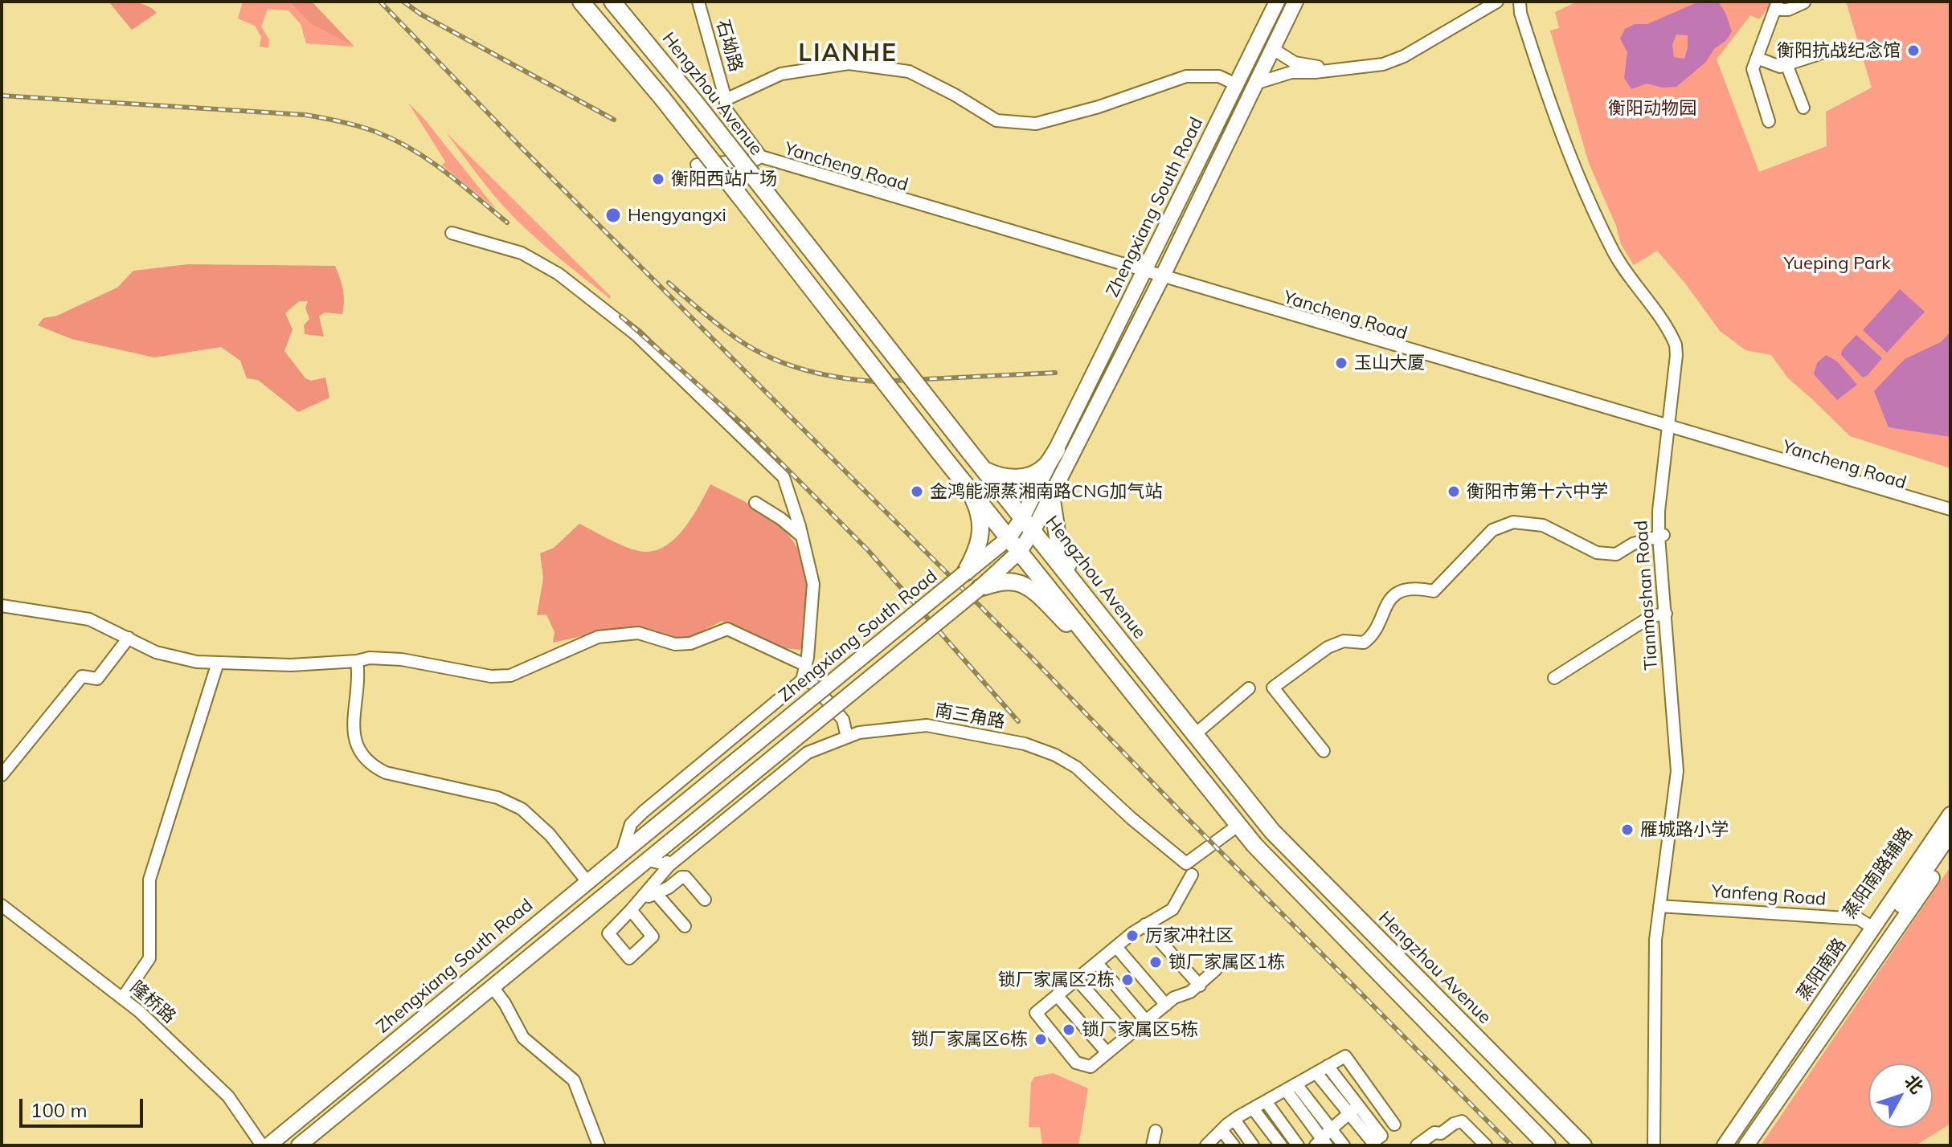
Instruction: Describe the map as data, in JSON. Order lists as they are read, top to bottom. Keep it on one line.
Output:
{"streets":{"highway":["Hengzhou Avenue"],"main road":["Zhengxiang South Road","蒸阳南路辅路","蒸阳南路"],"street":["石坳路","Yancheng Road","Tianmashan Road","南三角路","Yanfeng Road","隆桥路"]},"crossings":[["石坳路","Yancheng Road"],["Hengzhou Avenue","Zhengxiang South Road"],["Yancheng Road","Zhengxiang South Road"],["Yancheng Road","Tianmashan Road"],["Tianmashan Road","Yanfeng Road"],["蒸阳南路辅路","Yanfeng Road"],["蒸阳南路辅路","蒸阳南路"],["Yanfeng Road","蒸阳南路"]],"districts":["LIANHE"],"parks":["衡阳动物园","Yueping Park"],"places":["衡阳抗战纪念馆","衡阳西站广场","Hengyangxi","玉山大厦","金鸿能源蒸湘南路CNG加气站","衡阳市第十六中学","雁城路小学","厉家冲社区","锁厂家属区1栋","锁厂家属区2栋","锁厂家属区5栋","锁厂家属区6栋"],"scale_bar":"100 m","north":"top right"}
